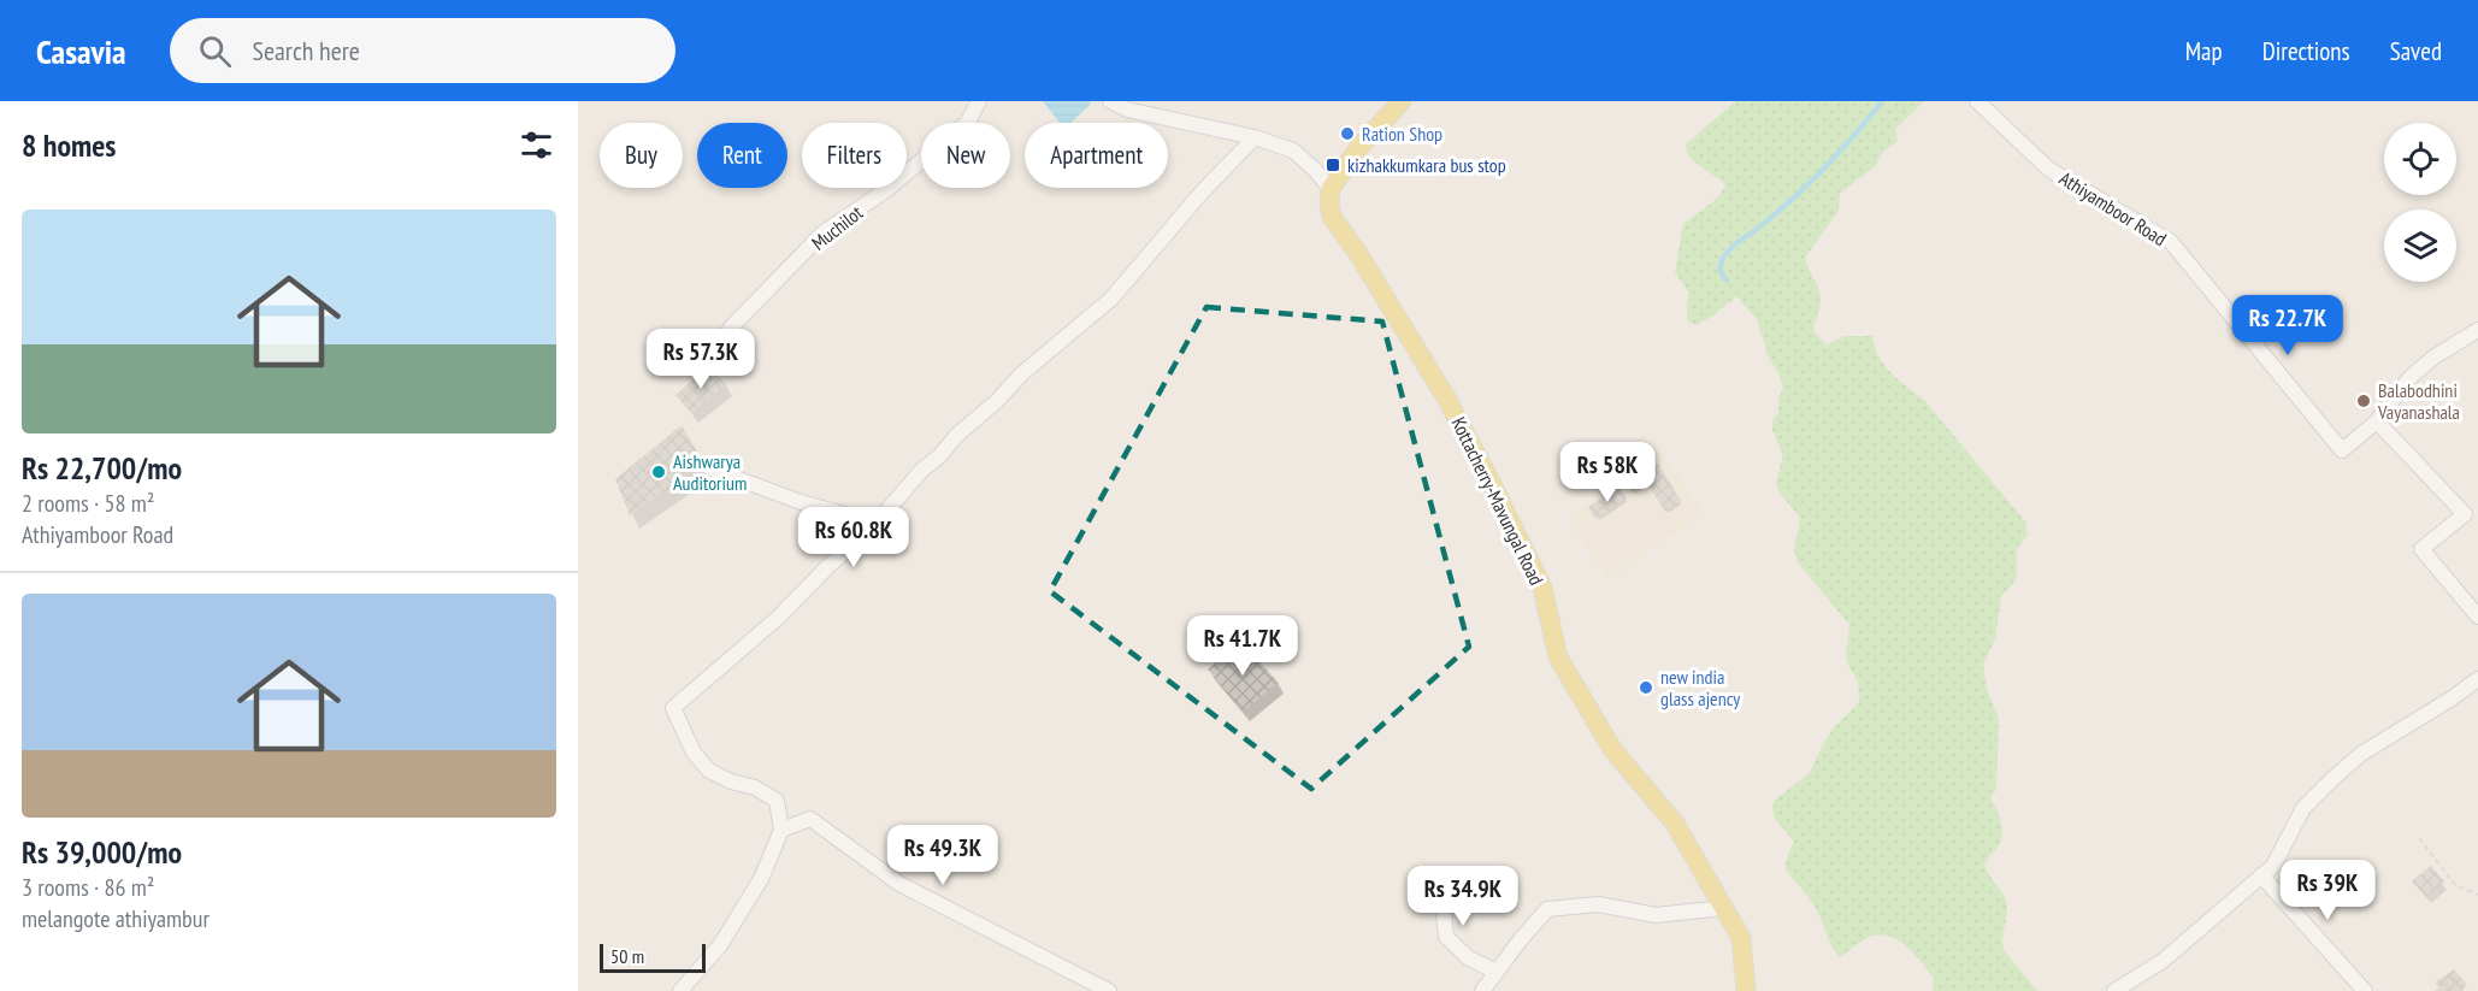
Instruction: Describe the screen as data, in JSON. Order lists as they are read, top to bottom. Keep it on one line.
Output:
{"streets":{"main road":["Kottacherry-Mavungal Road"],"street":["Athiyamboor Road","Muchilot"]},"places":{"other":["Ration Shop","Balabodhini Vayanashala","Aishwarya Auditorium","new india glass ajency"],"transit":["kizhakkumkara bus stop"]},"scale_bar":"50 m","page":{"header":"Casavia","search":"Search here","nav":["Map","Directions","Saved"],"heading":"8 homes","chip":["Buy","Rent","Filters","New","Apartment"],"list":[{"name":"Rs 22,700/mo","note":"2 rooms · 58 m² · Athiyamboor Road"},{"name":"Rs 39,000/mo","note":"3 rooms · 86 m² · melangote athiyambur"}],"price":["Rs 22.7K","Rs 57.3K","Rs 58K","Rs 60.8K","Rs 41.7K","Rs 49.3K","Rs 39K","Rs 34.9K"],"scale":"50 m"}}
